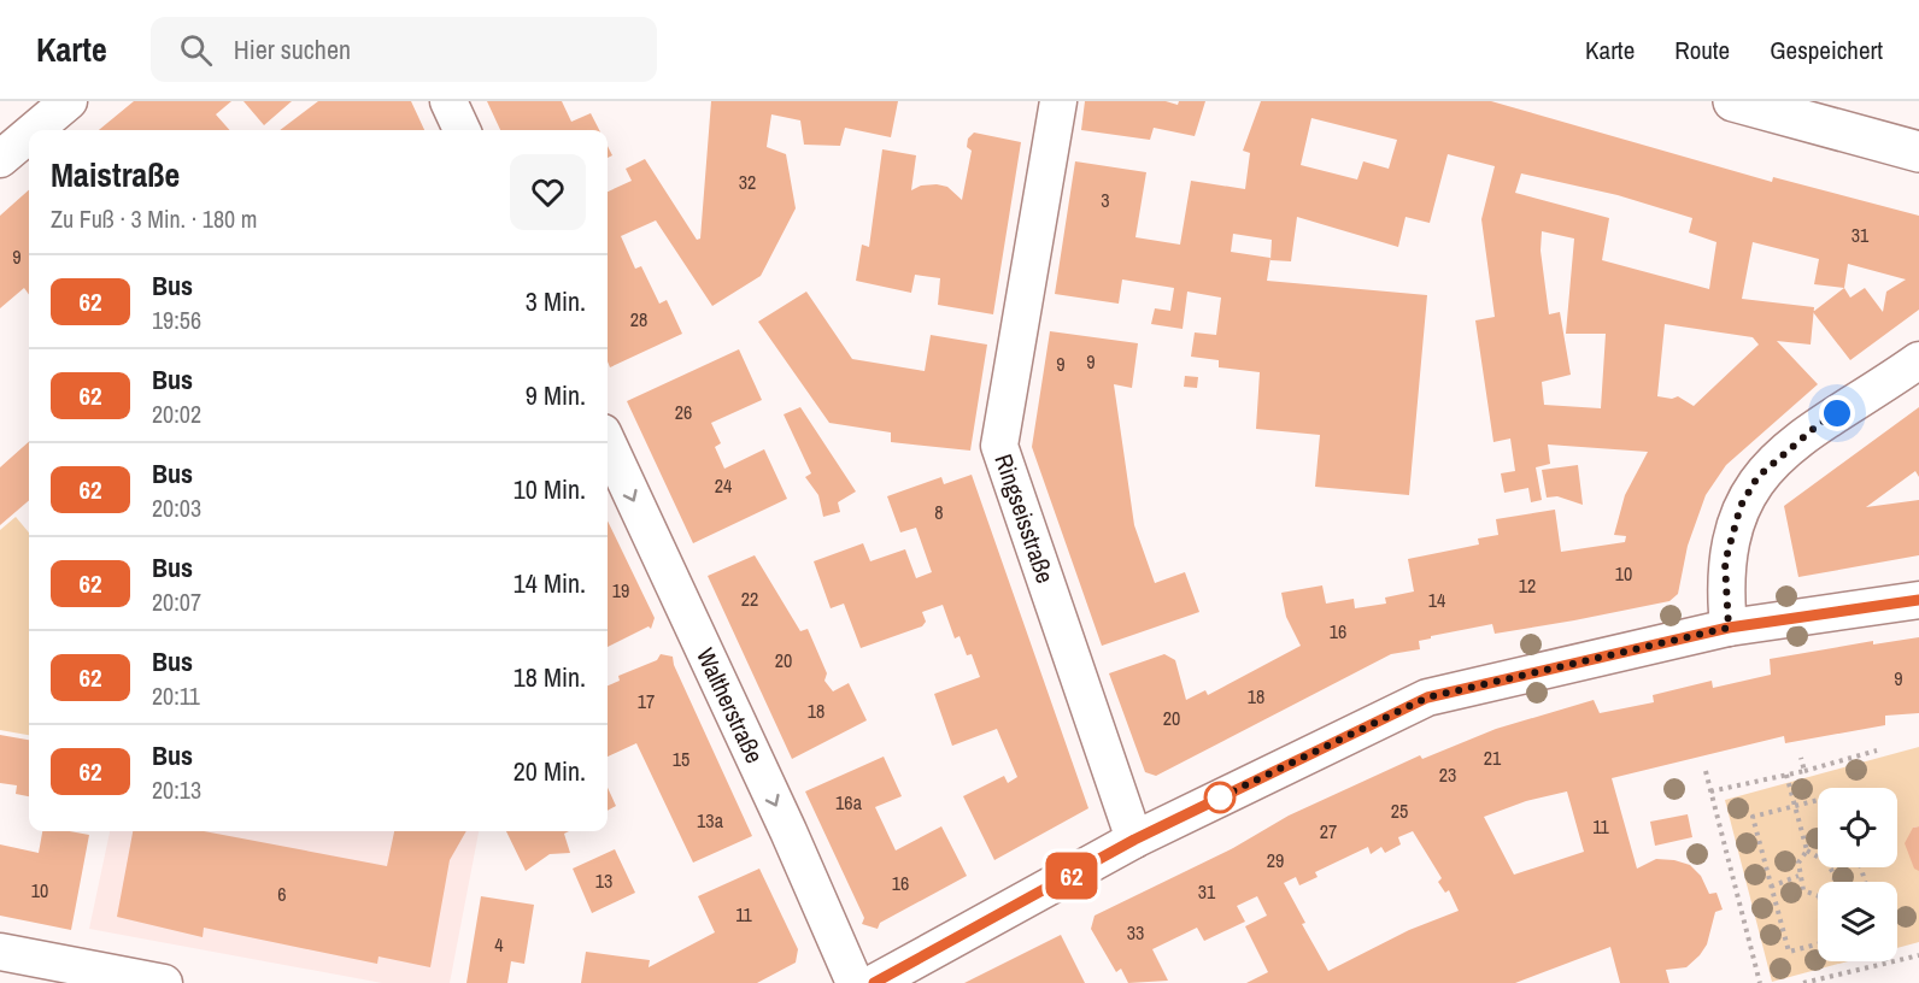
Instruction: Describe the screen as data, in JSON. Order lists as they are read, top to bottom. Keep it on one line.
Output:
{"streets":{"street":["Ringseisstraße","Waltherstraße"]},"one_way":["Waltherstraße"],"lines":["bus line 62"],"house_numbers":["32","3","31","9","28","9","9","26","24","8","10","12","19","22","14","16","20","9","18","17","18","20","21","15","23","16a","25","13a","11","27","29","13","16","10","31","6","11","33","4"],"page":{"header":"Karte","search":"Hier suchen","nav":["Karte","Route","Gespeichert"],"on_map":"62","heading":["Maistraße","Zu Fuß · 3 Min. · 180 m"],"list":[{"mark":"62","name":"Bus","note":"19:56","value":"3 Min."},{"mark":"62","name":"Bus","note":"20:02","value":"9 Min."},{"mark":"62","name":"Bus","note":"20:03","value":"10 Min."},{"mark":"62","name":"Bus","note":"20:07","value":"14 Min."},{"mark":"62","name":"Bus","note":"20:11","value":"18 Min."},{"mark":"62","name":"Bus","note":"20:13","value":"20 Min."}]}}
